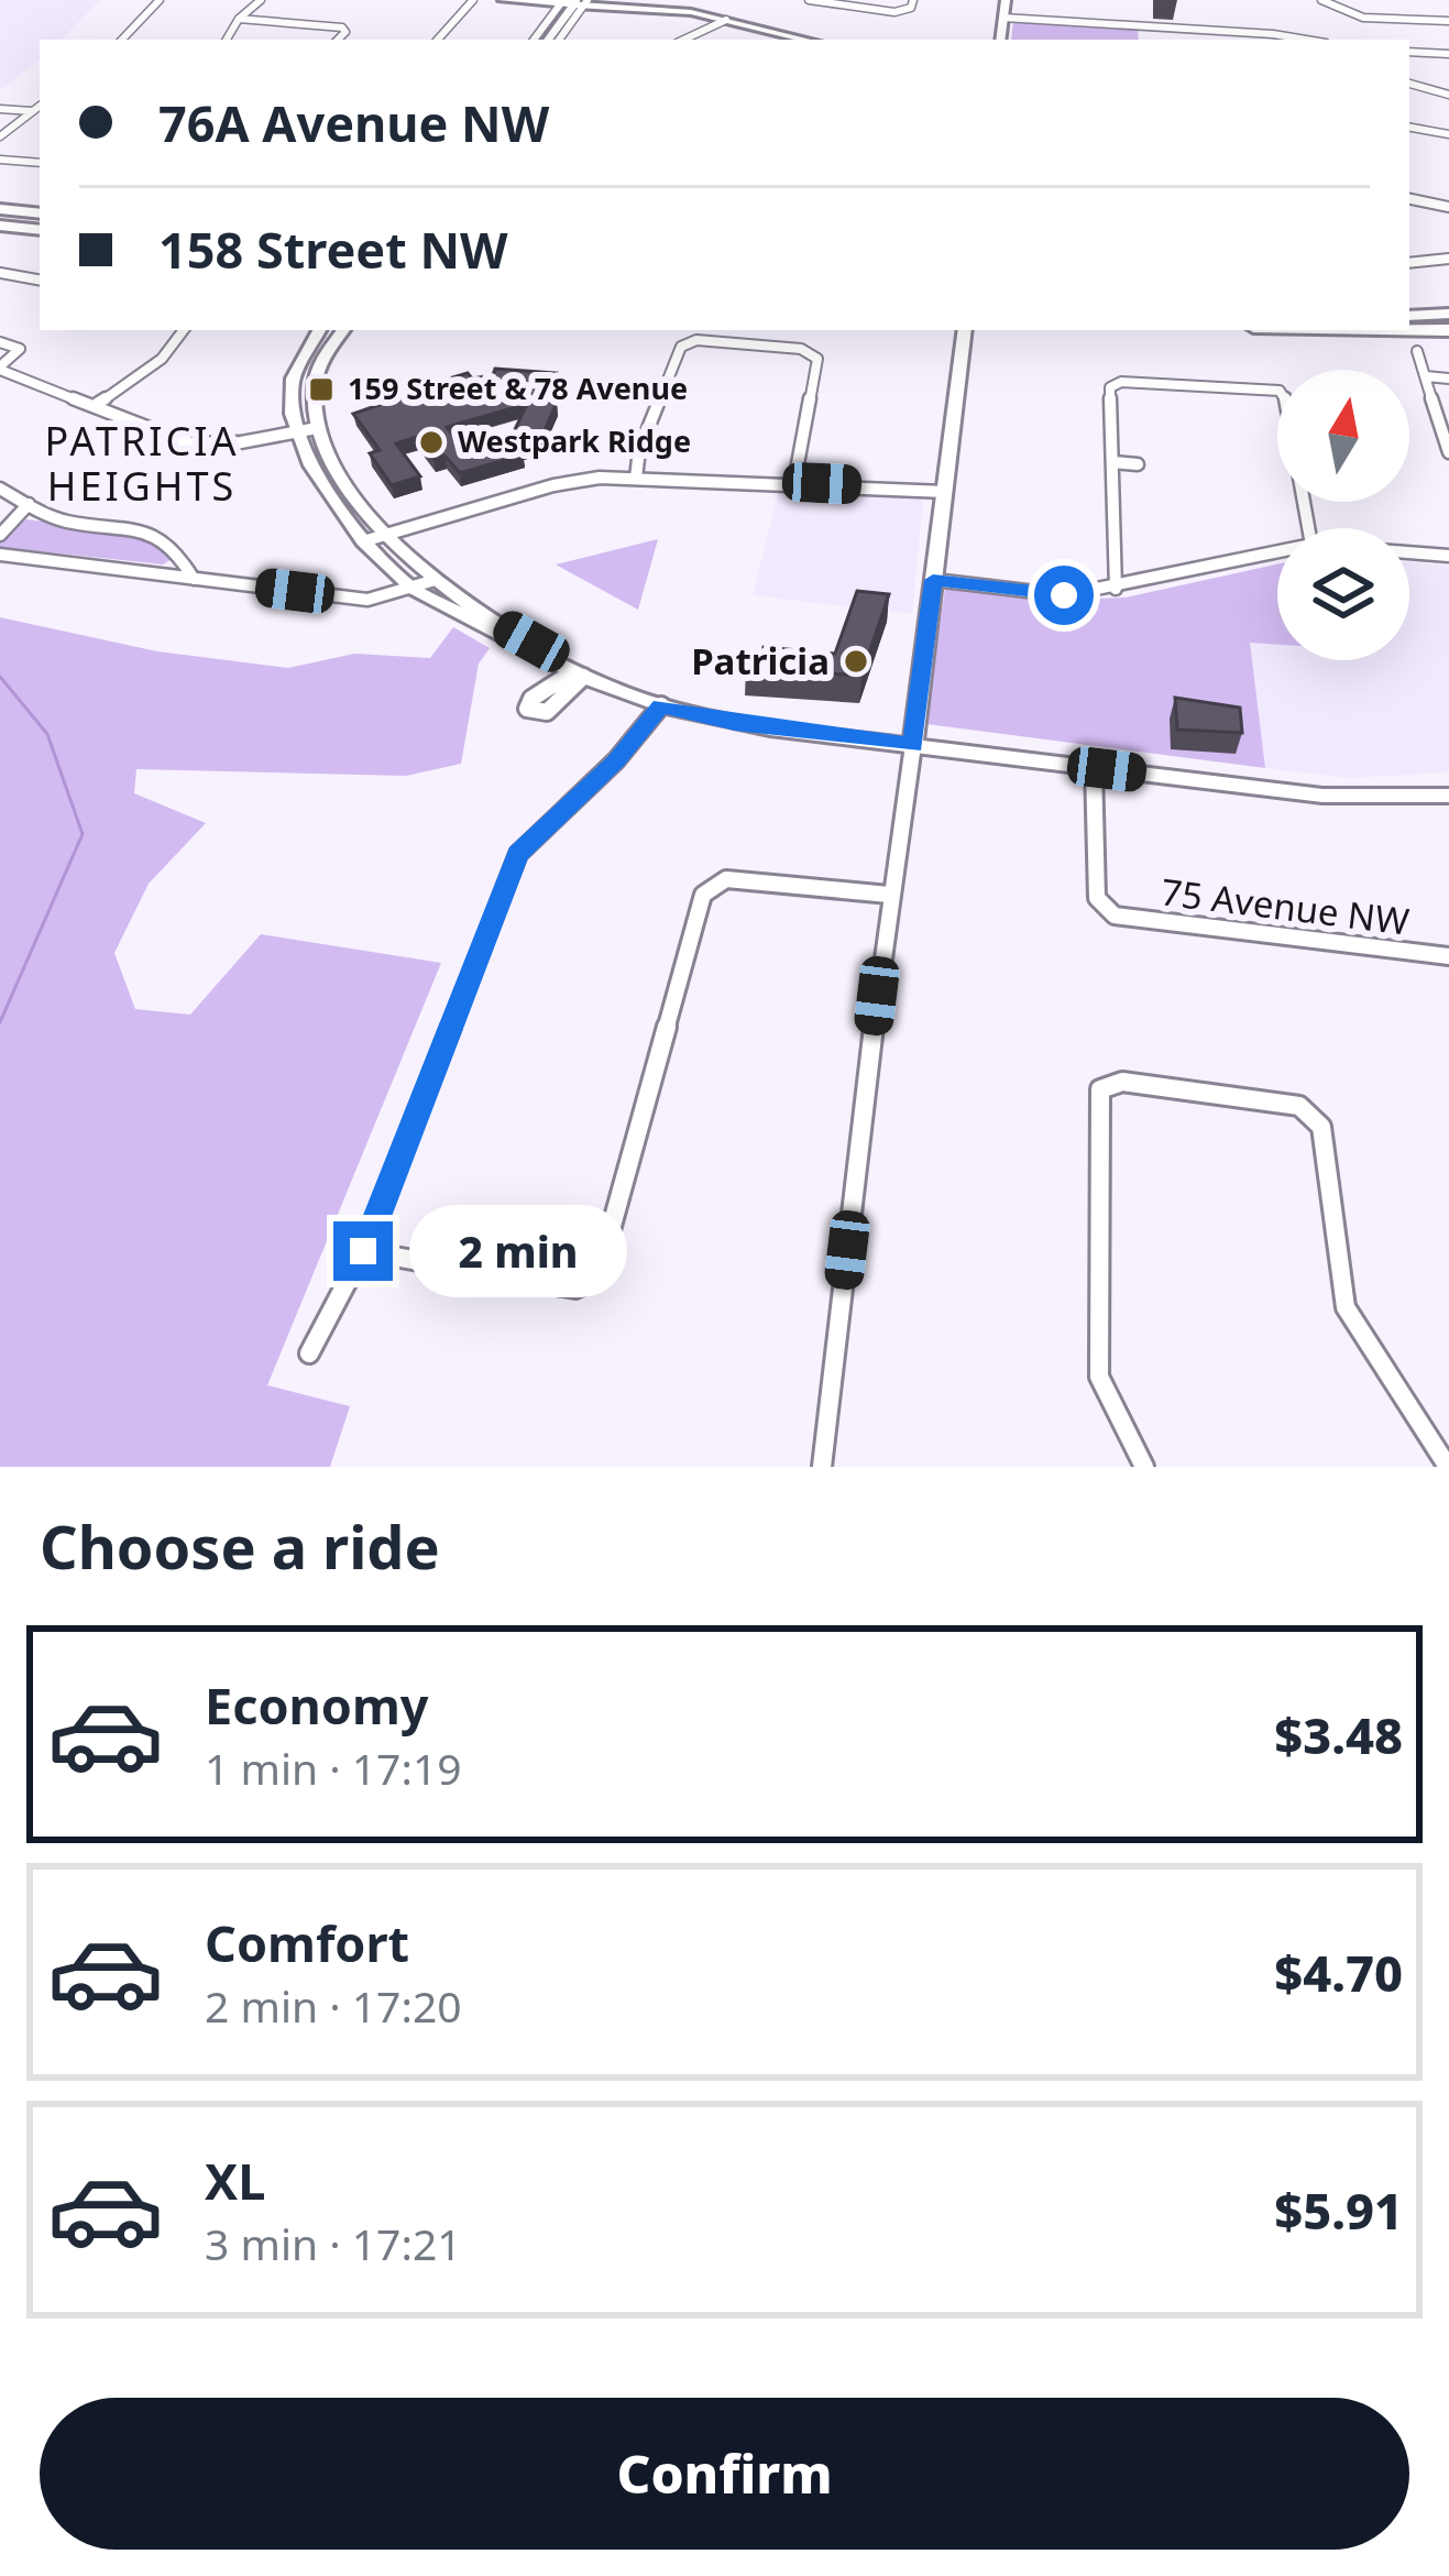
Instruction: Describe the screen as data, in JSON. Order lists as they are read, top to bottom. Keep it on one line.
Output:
{"streets":{"street":["75 Avenue NW"]},"districts":["PATRICIA HEIGHTS"],"places":{"transit":["159 Street & 78 Avenue"],"other":["Westpark Ridge","Patricia"]},"north":"top","page":{"banner":["76A Avenue NW","158 Street NW"],"bubble":"2 min","heading":"Choose a ride","list":[{"name":"Economy","note":"1 min · 17:19","value":"$3.48"},{"name":"Comfort","note":"2 min · 17:20","value":"$4.70"},{"name":"XL","note":"3 min · 17:21","value":"$5.91"}],"buttons":"Confirm"}}
